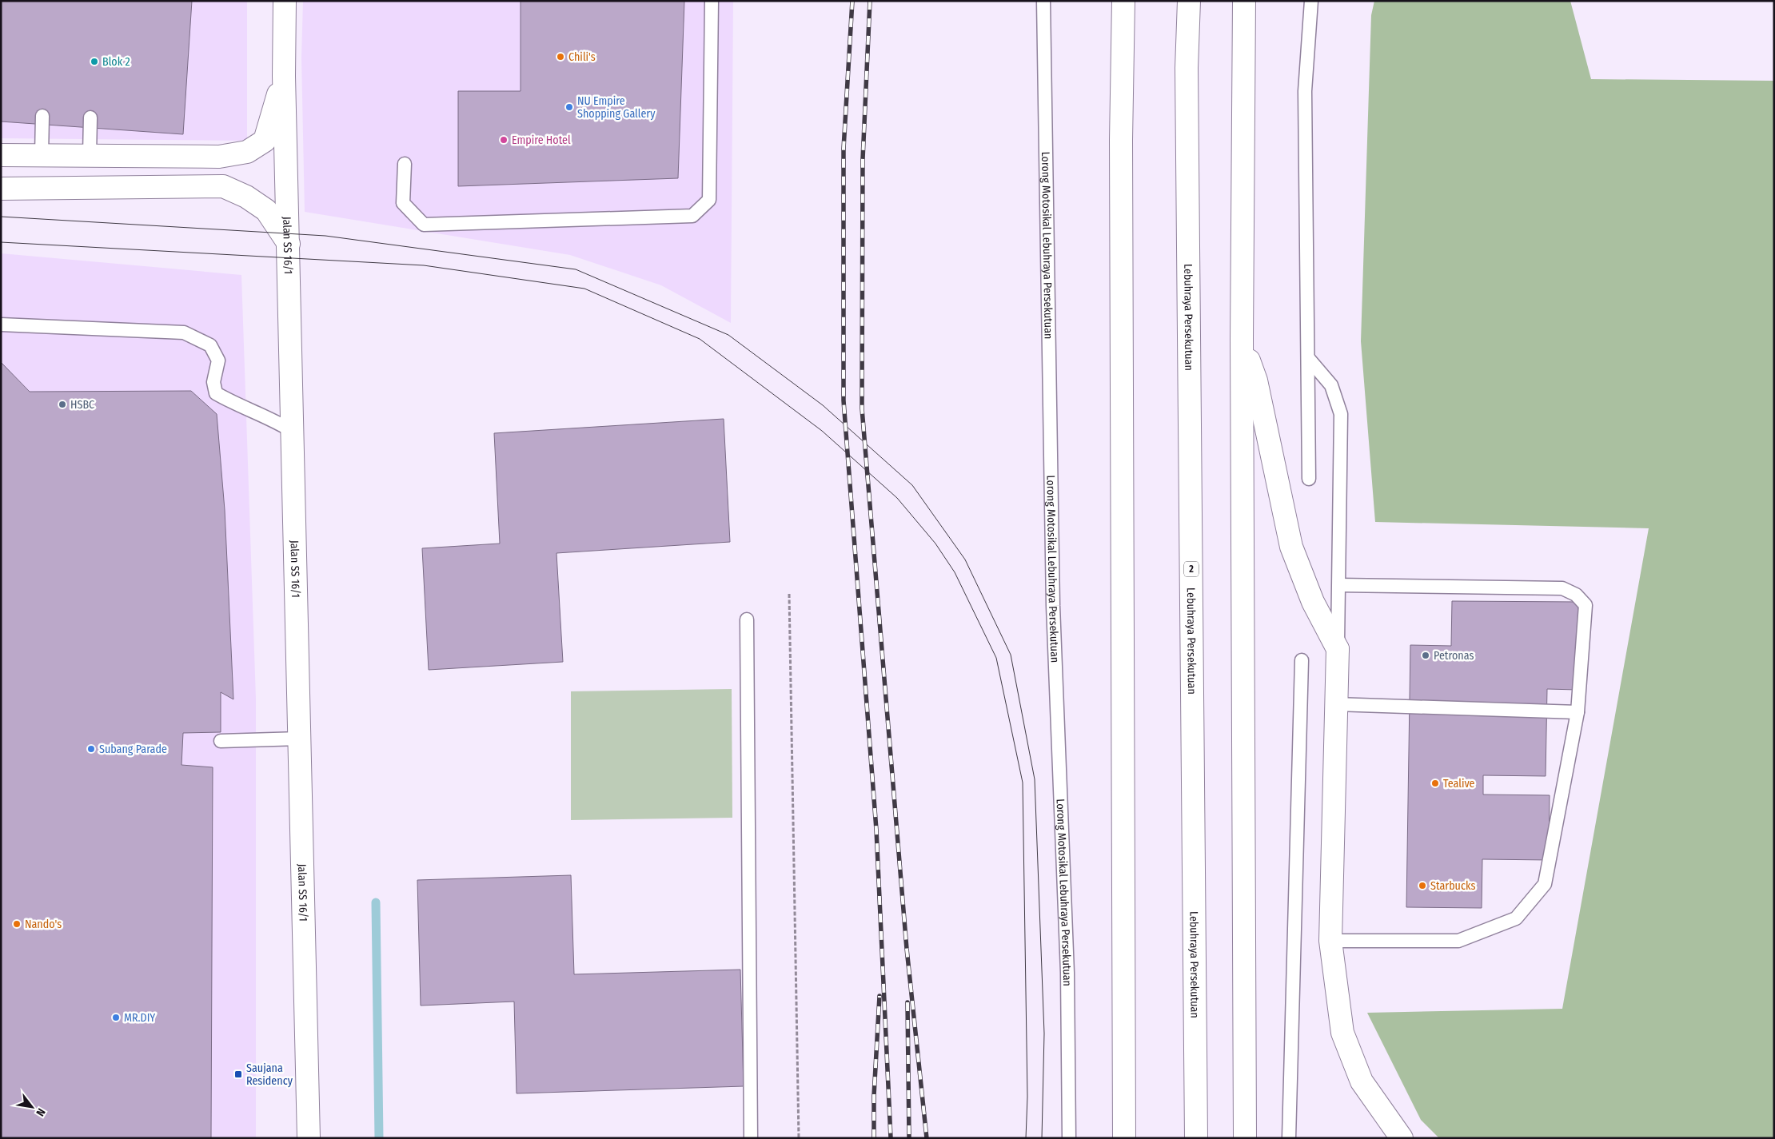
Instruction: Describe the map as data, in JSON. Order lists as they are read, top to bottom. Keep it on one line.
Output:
{"streets":{"main road":["Jalan SS 16/1","Lebuhraya Persekutuan","2"],"lane":["Lorong Motosikal Lebuhraya Persekutuan"]},"places":{"other":["Chili's","Blok 2","NU Empire Shopping Gallery","Empire Hotel","HSBC","Petronas","Subang Parade","Tealive","Starbucks","Nando's","MR.DIY"],"transit":["Saujana Residency"]},"north":"bottom right"}
